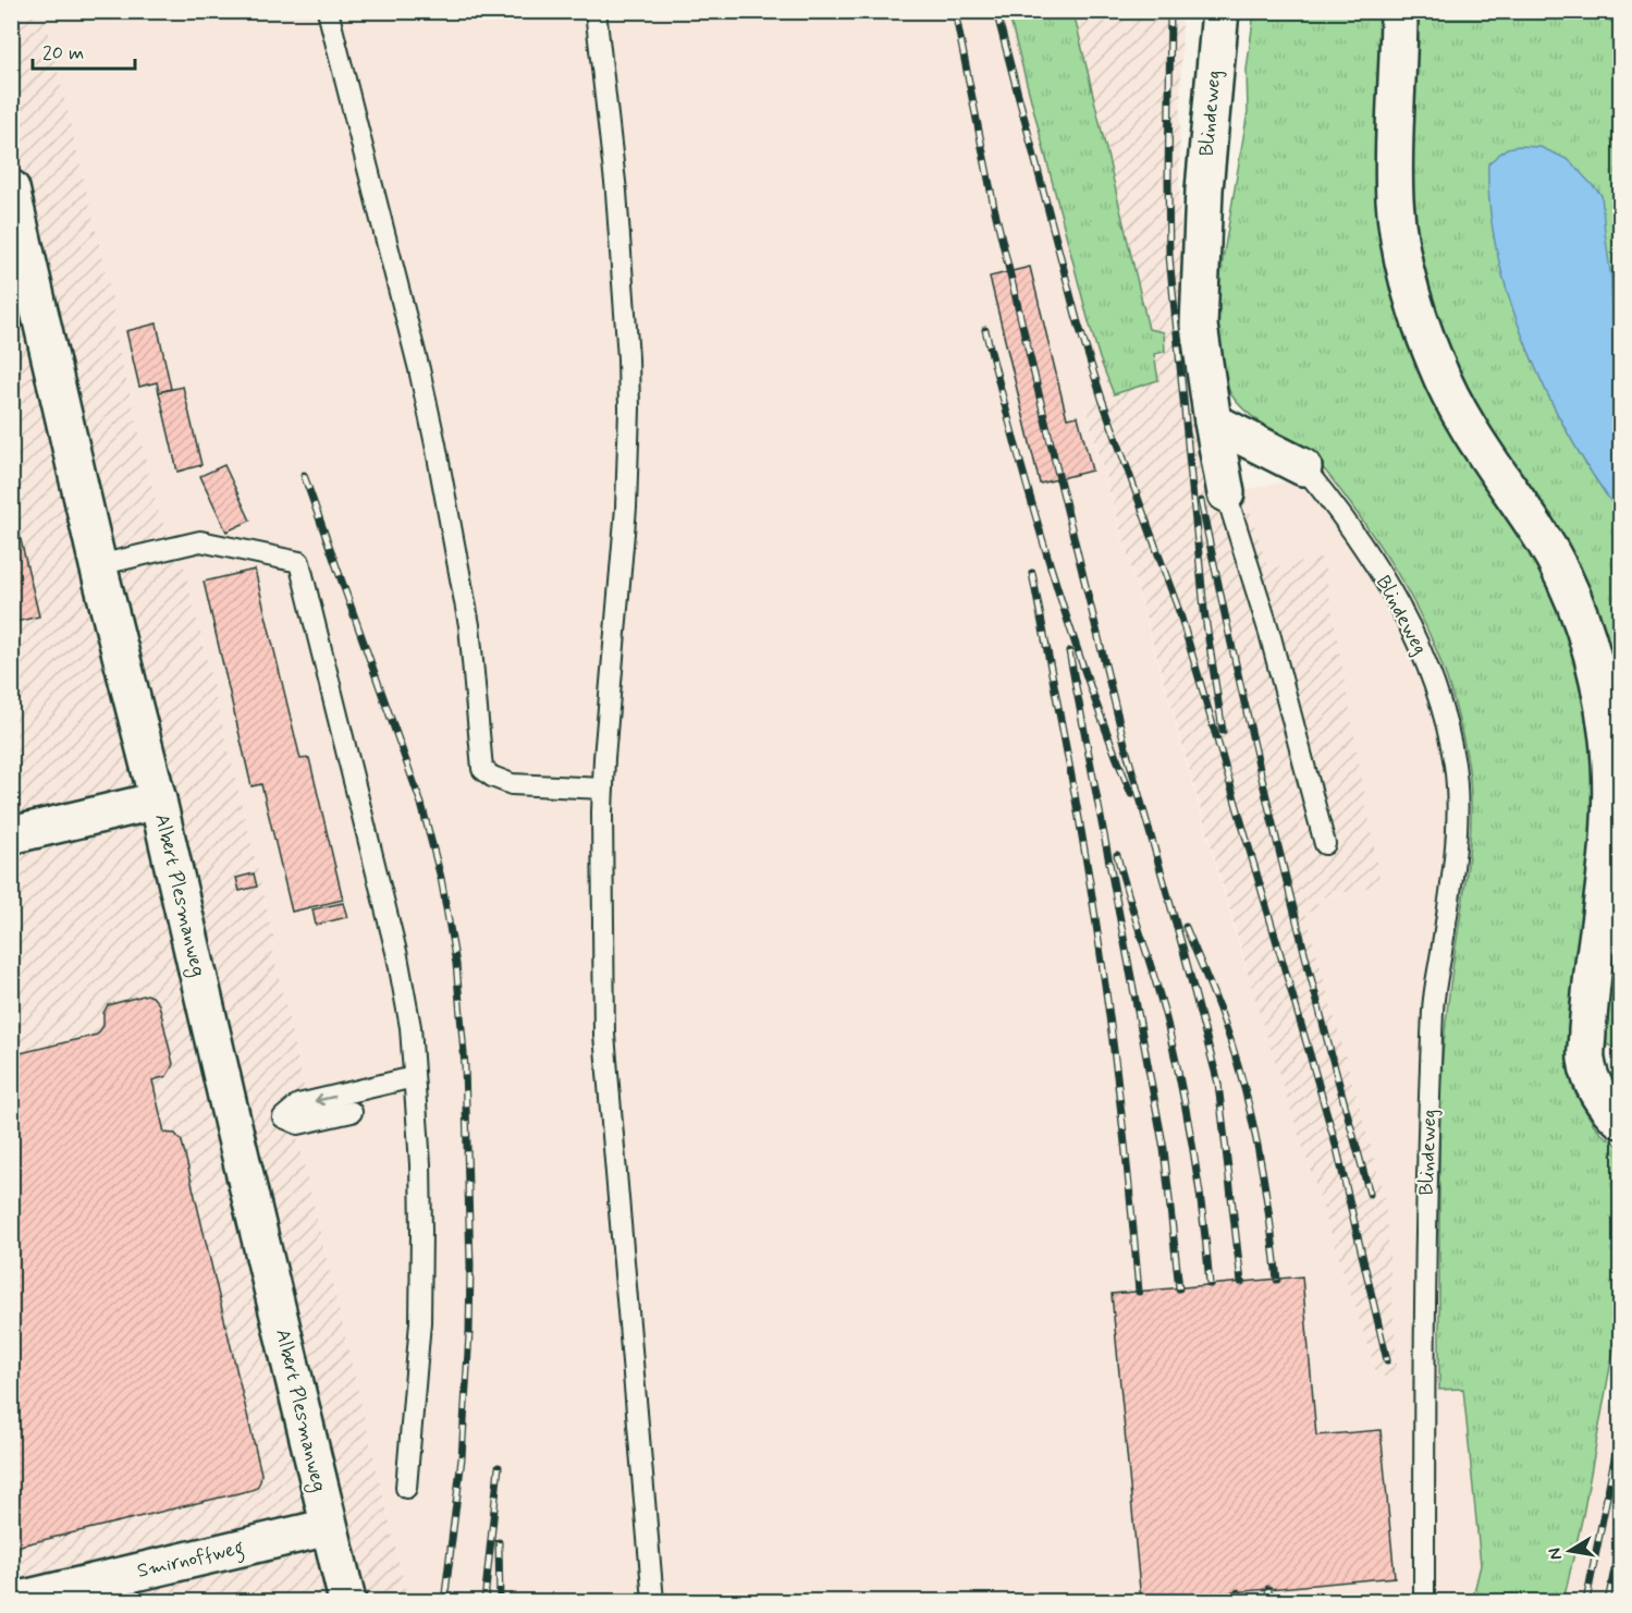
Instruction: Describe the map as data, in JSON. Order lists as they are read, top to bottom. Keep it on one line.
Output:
{"streets":{"street":["Blindeweg","Albert Plesmanweg","Smirnoffweg"]},"crossings":[["Albert Plesmanweg","Smirnoffweg"]],"scale_bar":"20 m","north":"left"}
